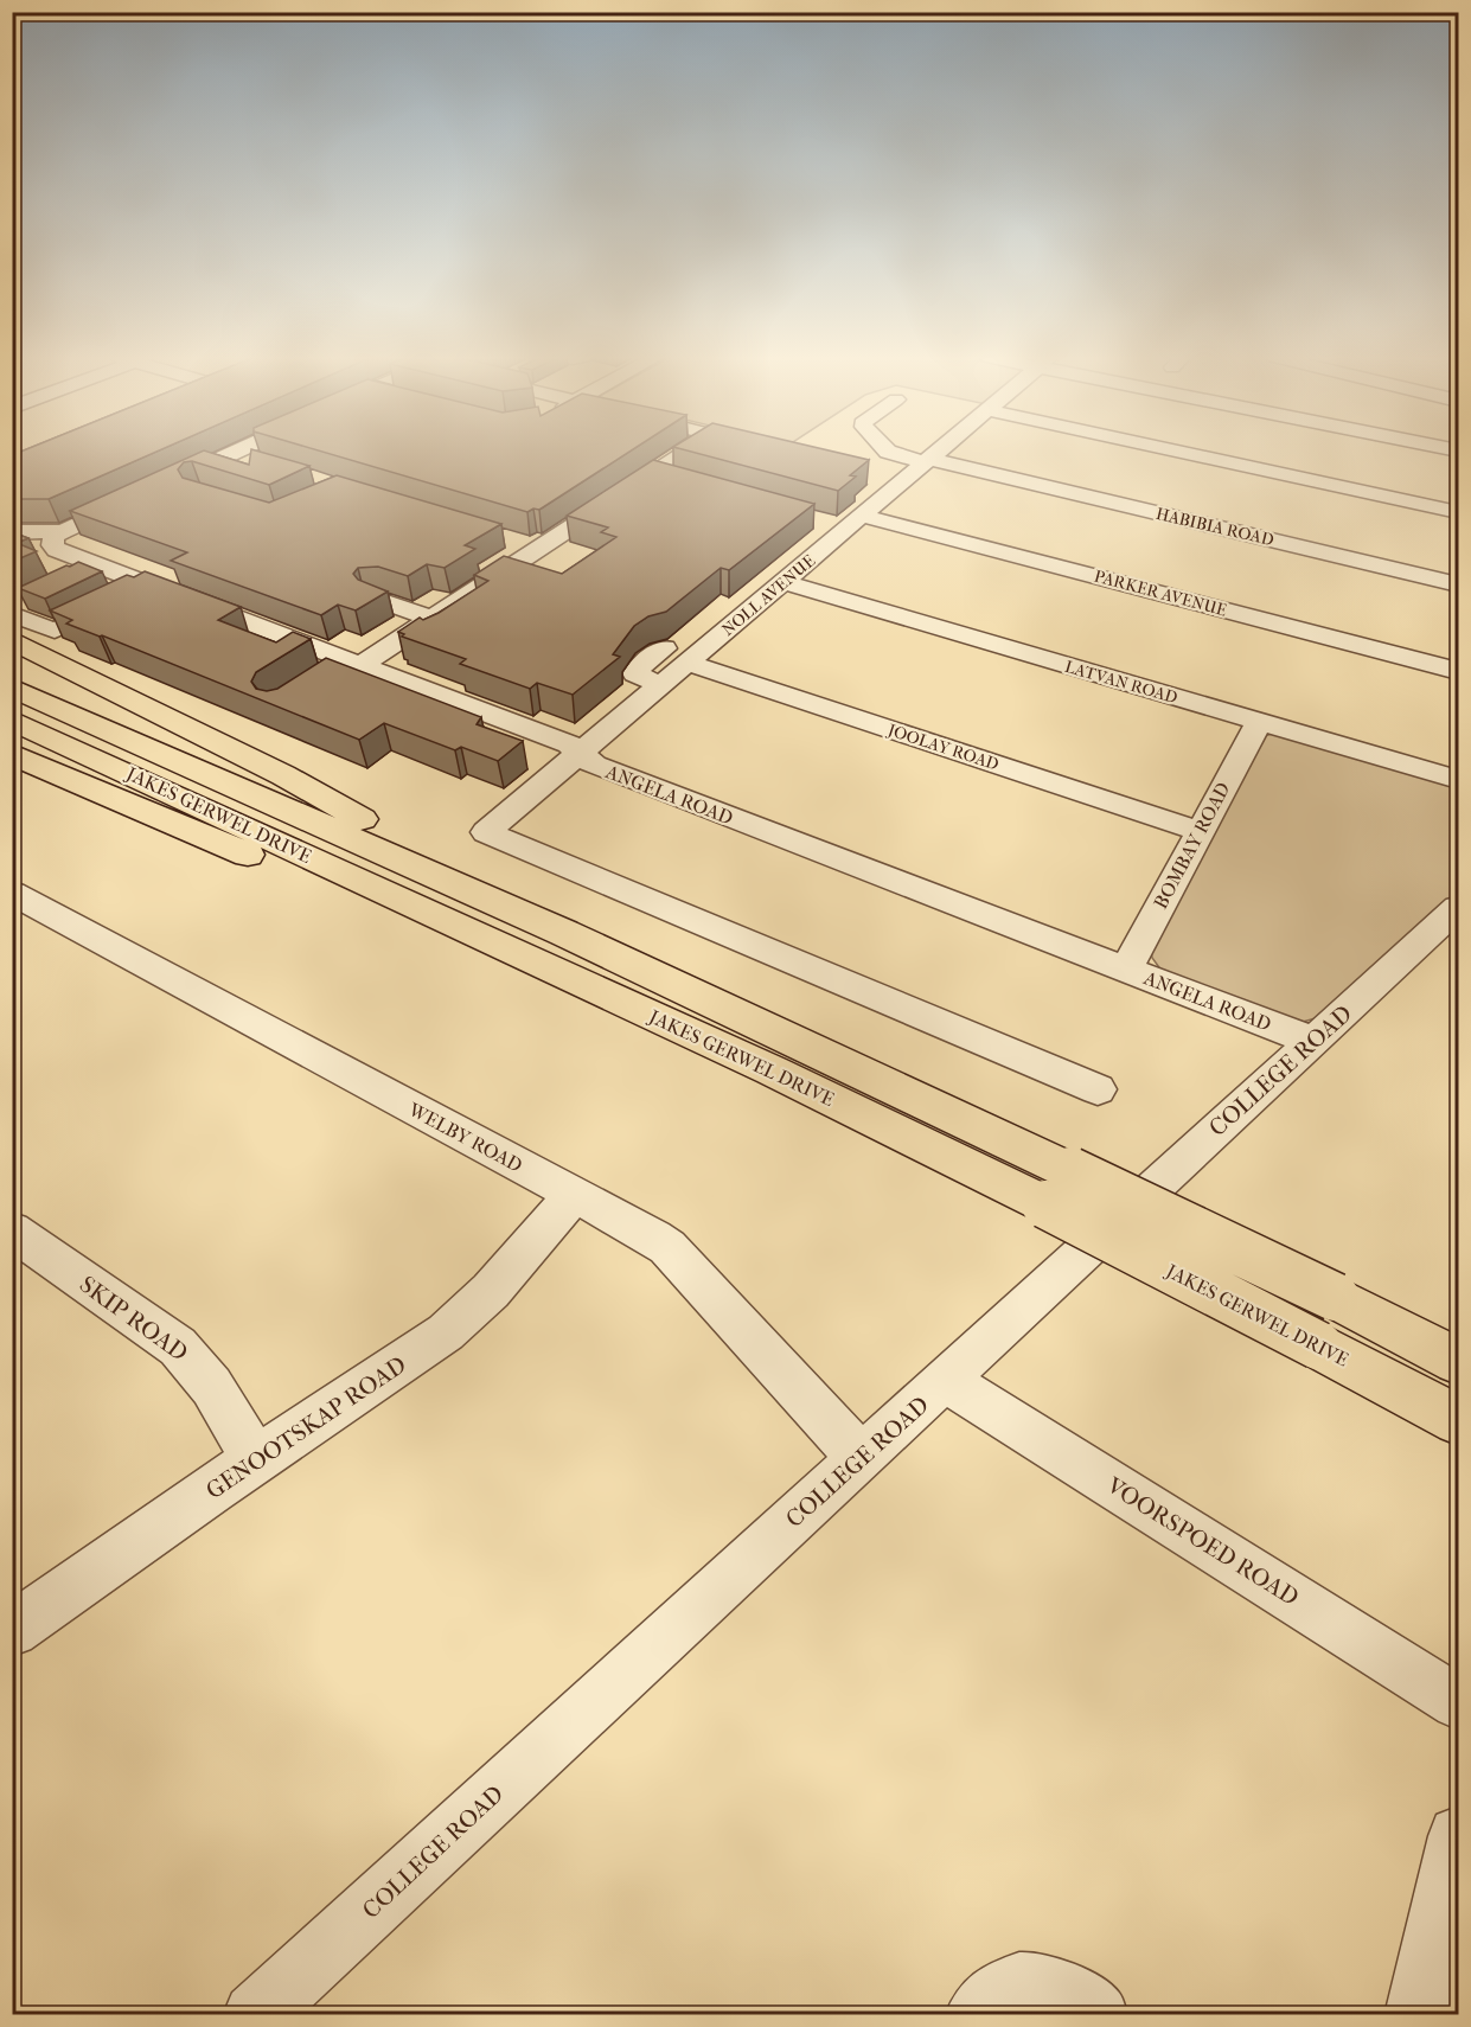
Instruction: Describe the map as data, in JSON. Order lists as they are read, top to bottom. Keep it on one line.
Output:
{"streets":{"highway":["JAKES GERWEL DRIVE"],"street":["HABIBIA ROAD","PARKER AVENUE","NOLL AVENUE","LATVAN ROAD","JOOLAY ROAD","ANGELA ROAD","BOMBAY ROAD","COLLEGE ROAD","WELBY ROAD","SKIP ROAD","GENOOTSKAP ROAD","VOORSPOED ROAD"]},"crossings":[["HABIBIA ROAD","NOLL AVENUE"],["PARKER AVENUE","NOLL AVENUE"],["NOLL AVENUE","LATVAN ROAD"],["NOLL AVENUE","JOOLAY ROAD"],["NOLL AVENUE","ANGELA ROAD"],["LATVAN ROAD","BOMBAY ROAD"],["JOOLAY ROAD","BOMBAY ROAD"],["ANGELA ROAD","BOMBAY ROAD"],["ANGELA ROAD","COLLEGE ROAD"],["COLLEGE ROAD","WELBY ROAD"],["COLLEGE ROAD","VOORSPOED ROAD"],["WELBY ROAD","GENOOTSKAP ROAD"],["SKIP ROAD","GENOOTSKAP ROAD"]]}
